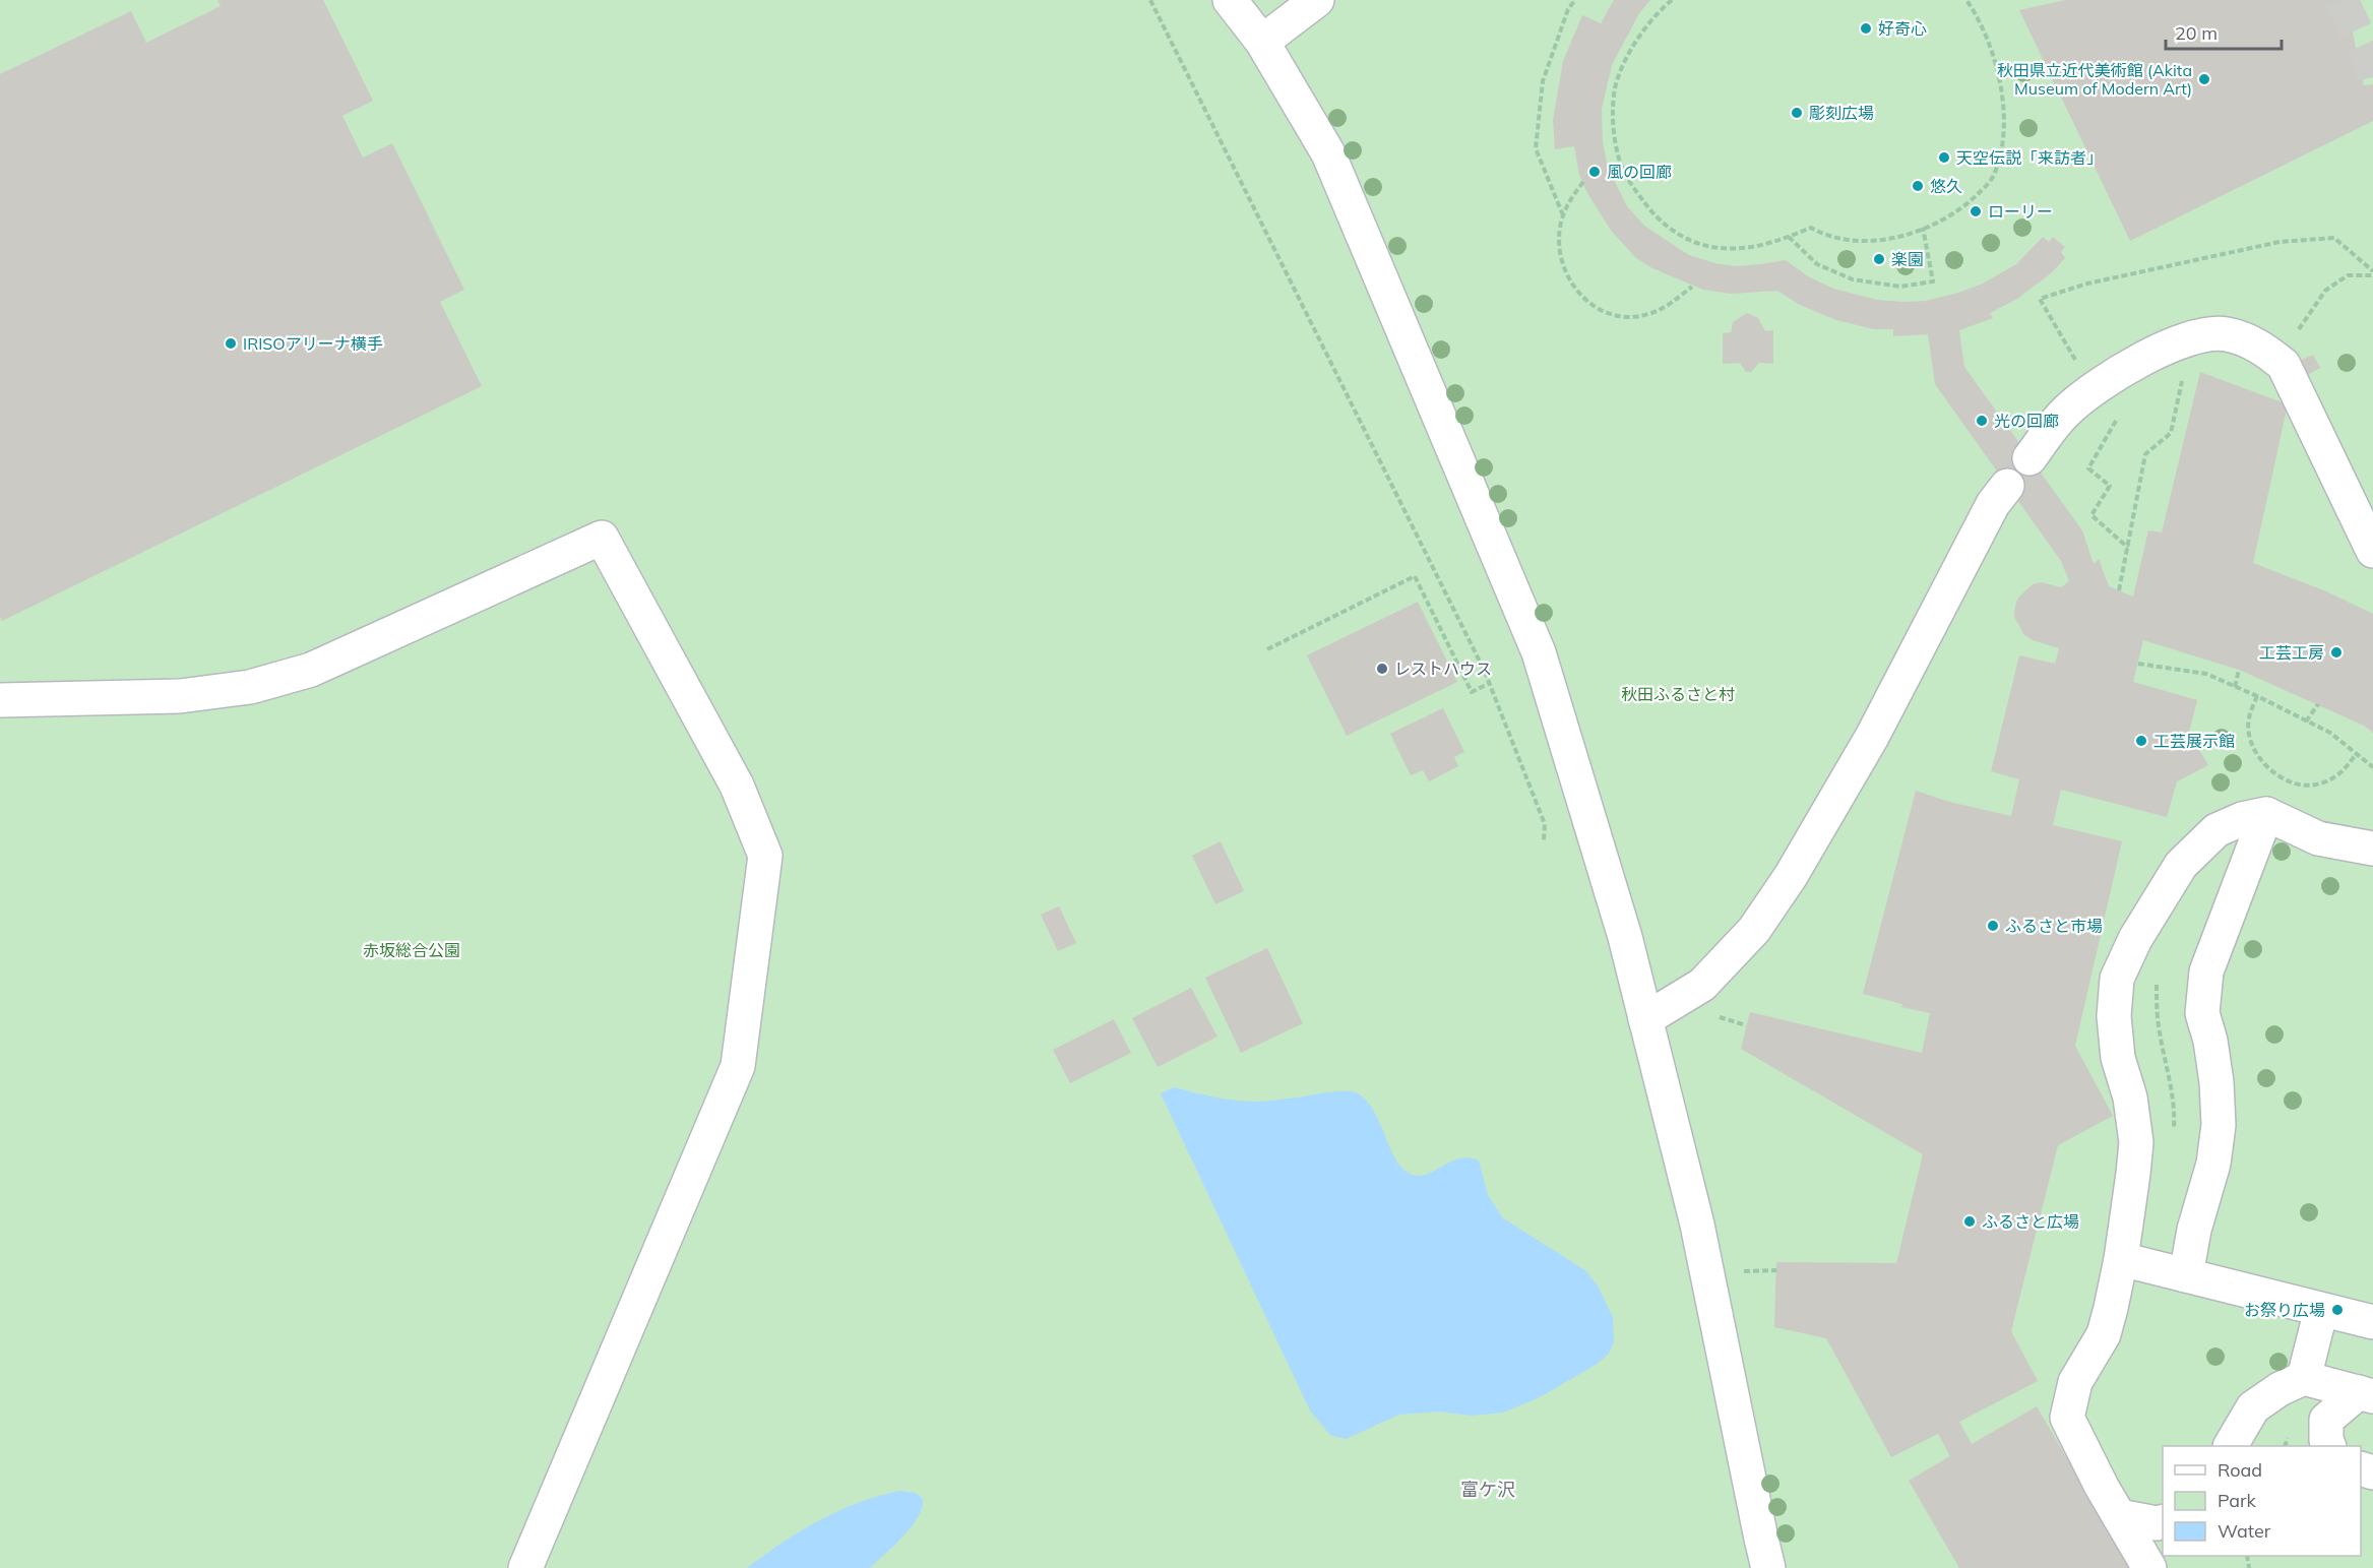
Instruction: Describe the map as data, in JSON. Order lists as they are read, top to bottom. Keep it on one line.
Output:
{"districts":["富ケ沢"],"parks":["秋田ふるさと村","赤坂総合公園"],"places":["好奇心","秋田県立近代美術館 (Akita Museum of Modern Art)","彫刻広場","天空伝説「来訪者」","風の回廊","悠久","ローリー","楽園","IRISOアリーナ横手","光の回廊","工芸工房","レストハウス","工芸展示館","ふるさと市場","ふるさと広場","お祭り広場"],"legend":["Road","Park","Water"],"scale_bar":"20 m"}
